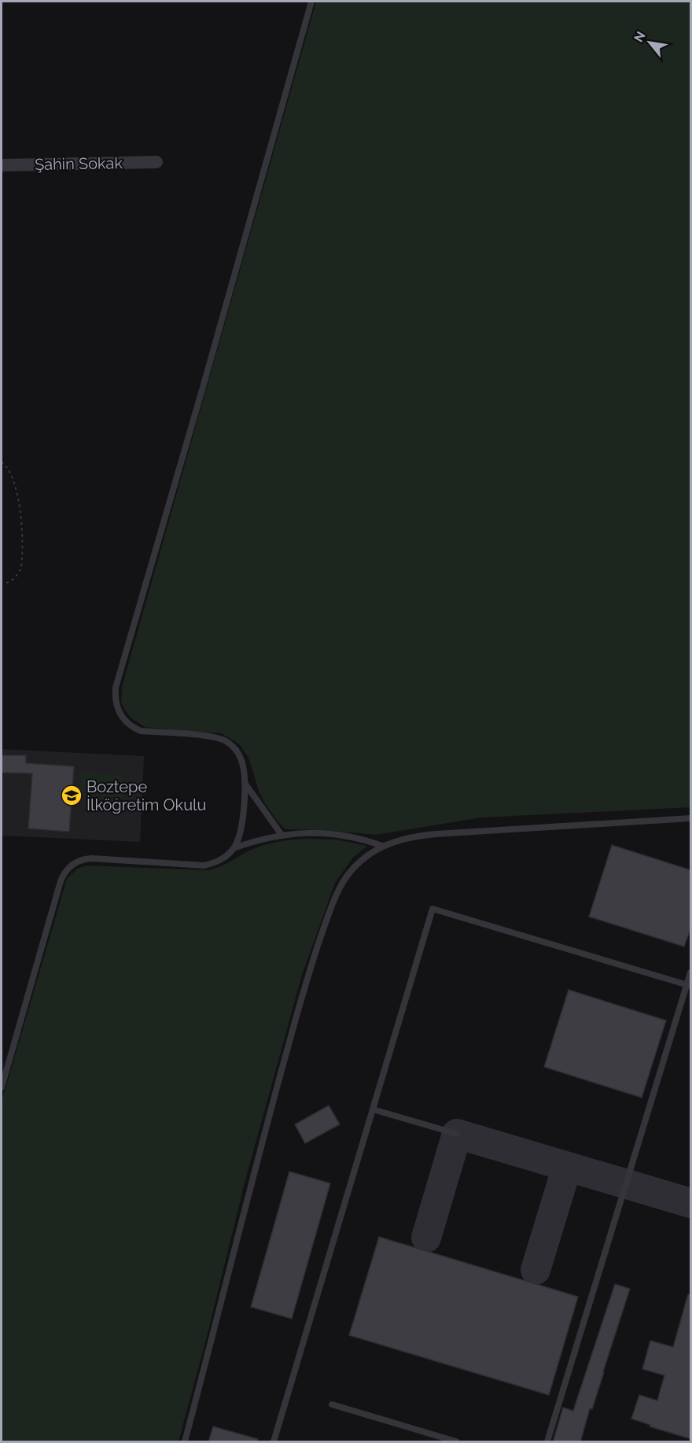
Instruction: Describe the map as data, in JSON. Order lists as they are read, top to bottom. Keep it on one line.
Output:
{"streets":{"street":["Şahin Sokak"]},"places":{"school or university":["Boztepe İlköğretim Okulu"]},"north":"top left"}
